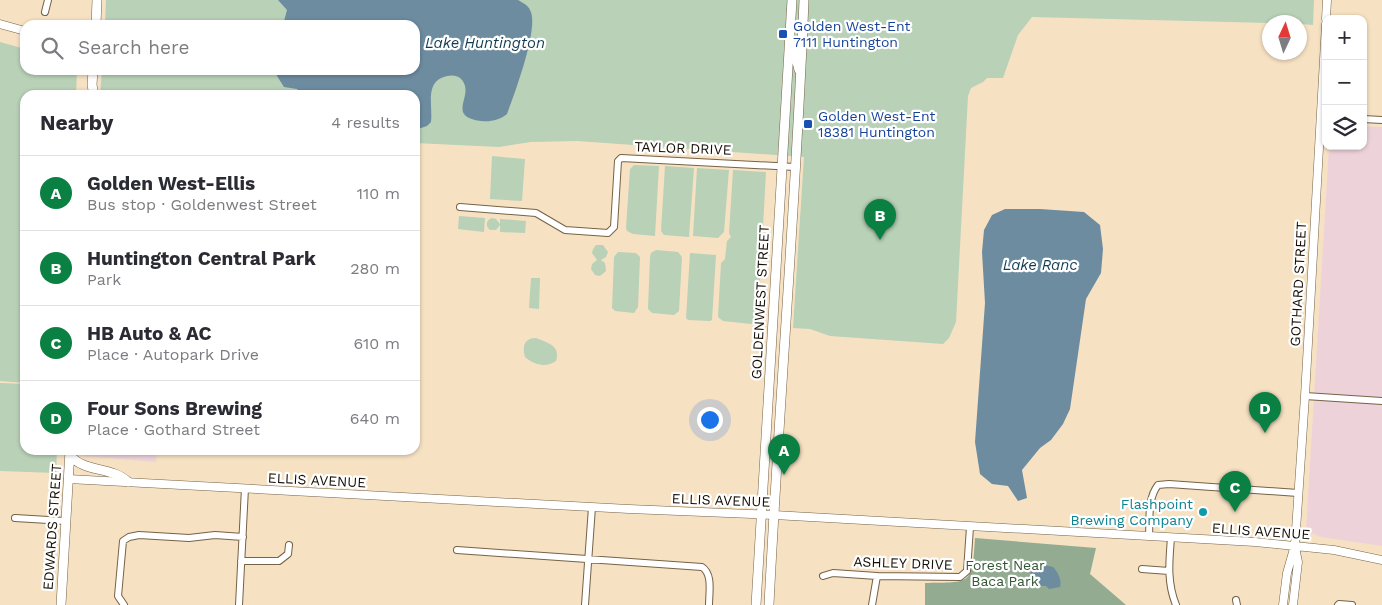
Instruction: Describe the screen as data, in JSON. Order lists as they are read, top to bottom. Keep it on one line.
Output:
{"streets":{"main road":["GOLDENWEST STREET","EDWARDS STREET"],"street":["TAYLOR DRIVE","GOTHARD STREET","ELLIS AVENUE","ASHLEY DRIVE"]},"crossings":[["TAYLOR DRIVE","GOLDENWEST STREET"],["GOTHARD STREET","ELLIS AVENUE"],["GOLDENWEST STREET","ELLIS AVENUE"],["ELLIS AVENUE","EDWARDS STREET"],["ELLIS AVENUE","ASHLEY DRIVE"]],"water":["Lake Huntington","Lake Ranc"],"parks":["Forest Near Baca Park"],"places":{"transit":["Golden West-Ent 7111 Huntington","Golden West-Ent 18381 Huntington"],"other":["Flashpoint Brewing Company"]},"north":"top","page":{"map_buttons":["+","−"],"search":"Search here","heading":["Nearby","4 results"],"list":[{"mark":"A","name":"Golden West-Ellis","note":"Bus stop · Goldenwest Street","value":"110 m"},{"mark":"B","name":"Huntington Central Park","note":"Park","value":"280 m"},{"mark":"C","name":"HB Auto & AC","note":"Place · Autopark Drive","value":"610 m"},{"mark":"D","name":"Four Sons Brewing","note":"Place · Gothard Street","value":"640 m"}],"pins":["B","D","A","C"]}}
